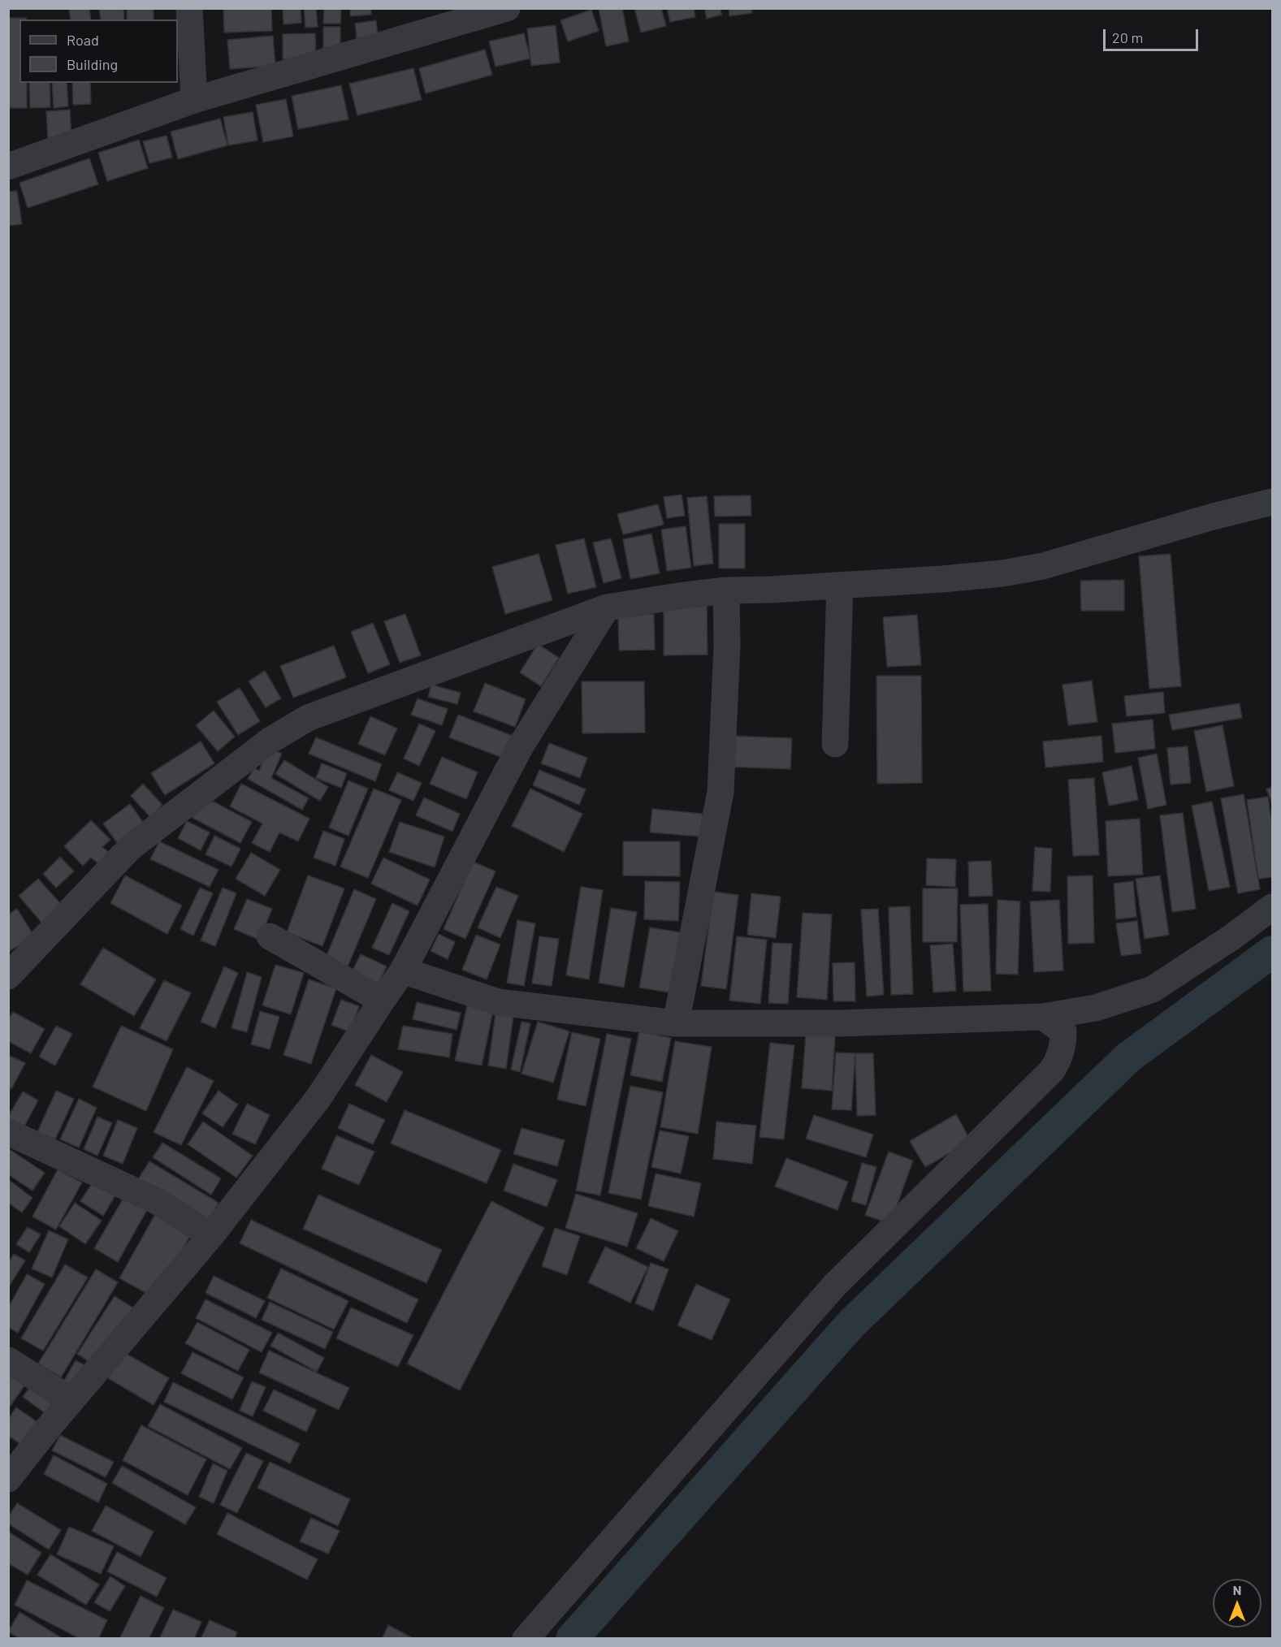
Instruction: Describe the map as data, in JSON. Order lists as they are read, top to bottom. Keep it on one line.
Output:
{"legend":["Road","Building"],"scale_bar":"20 m","north":"top"}
